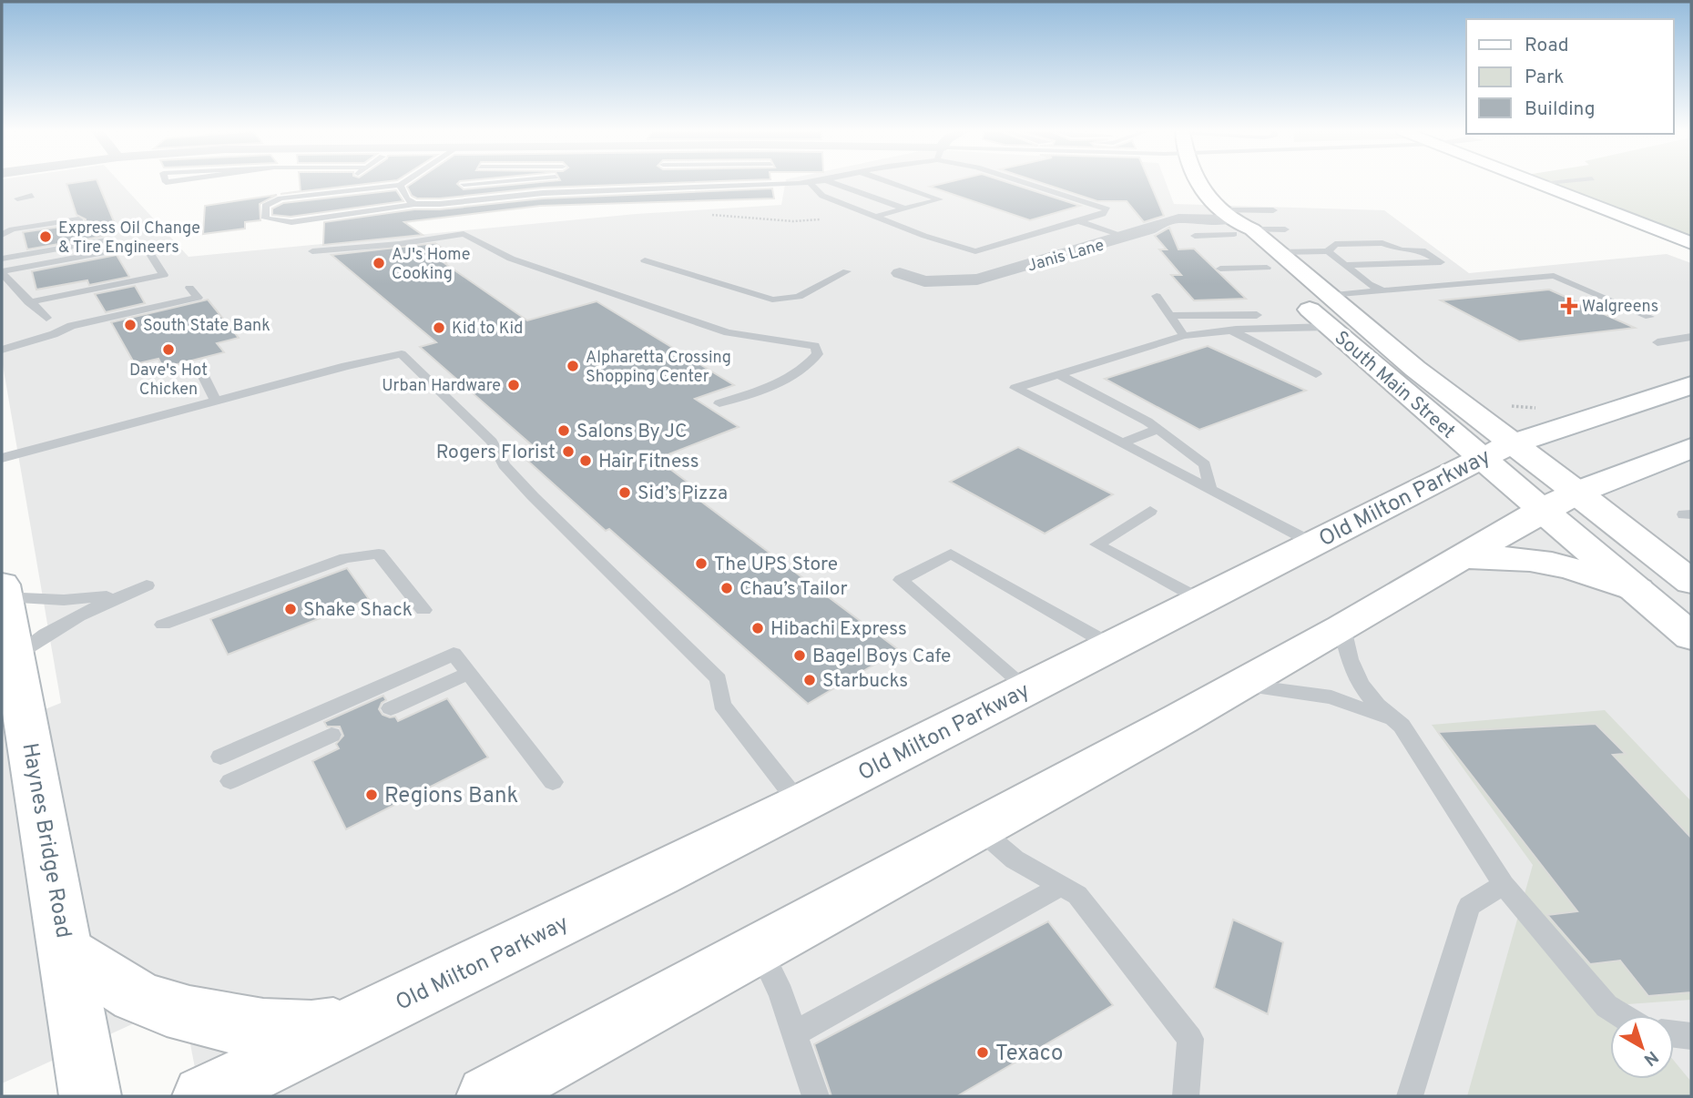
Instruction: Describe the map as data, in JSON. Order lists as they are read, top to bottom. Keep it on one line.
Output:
{"streets":{"main road":["South Main Street","Old Milton Parkway","Haynes Bridge Road"],"street":["Janis Lane"]},"crossings":[["Janis Lane","South Main Street"],["South Main Street","Old Milton Parkway"]],"places":{"other":["Express Oil Change & Tire Engineers","AJ's Home Cooking","South State Bank","Kid to Kid","Dave's Hot Chicken","Alpharetta Crossing Shopping Center","Urban Hardware","Salons By JC","Rogers Florist","Hair Fitness","Sid’s Pizza","The UPS Store","Chau’s Tailor","Shake Shack","Hibachi Express","Bagel Boys Cafe","Starbucks","Regions Bank","Texaco"],"health":["Walgreens"]},"legend":["Road","Park","Building"],"north":"bottom right"}
